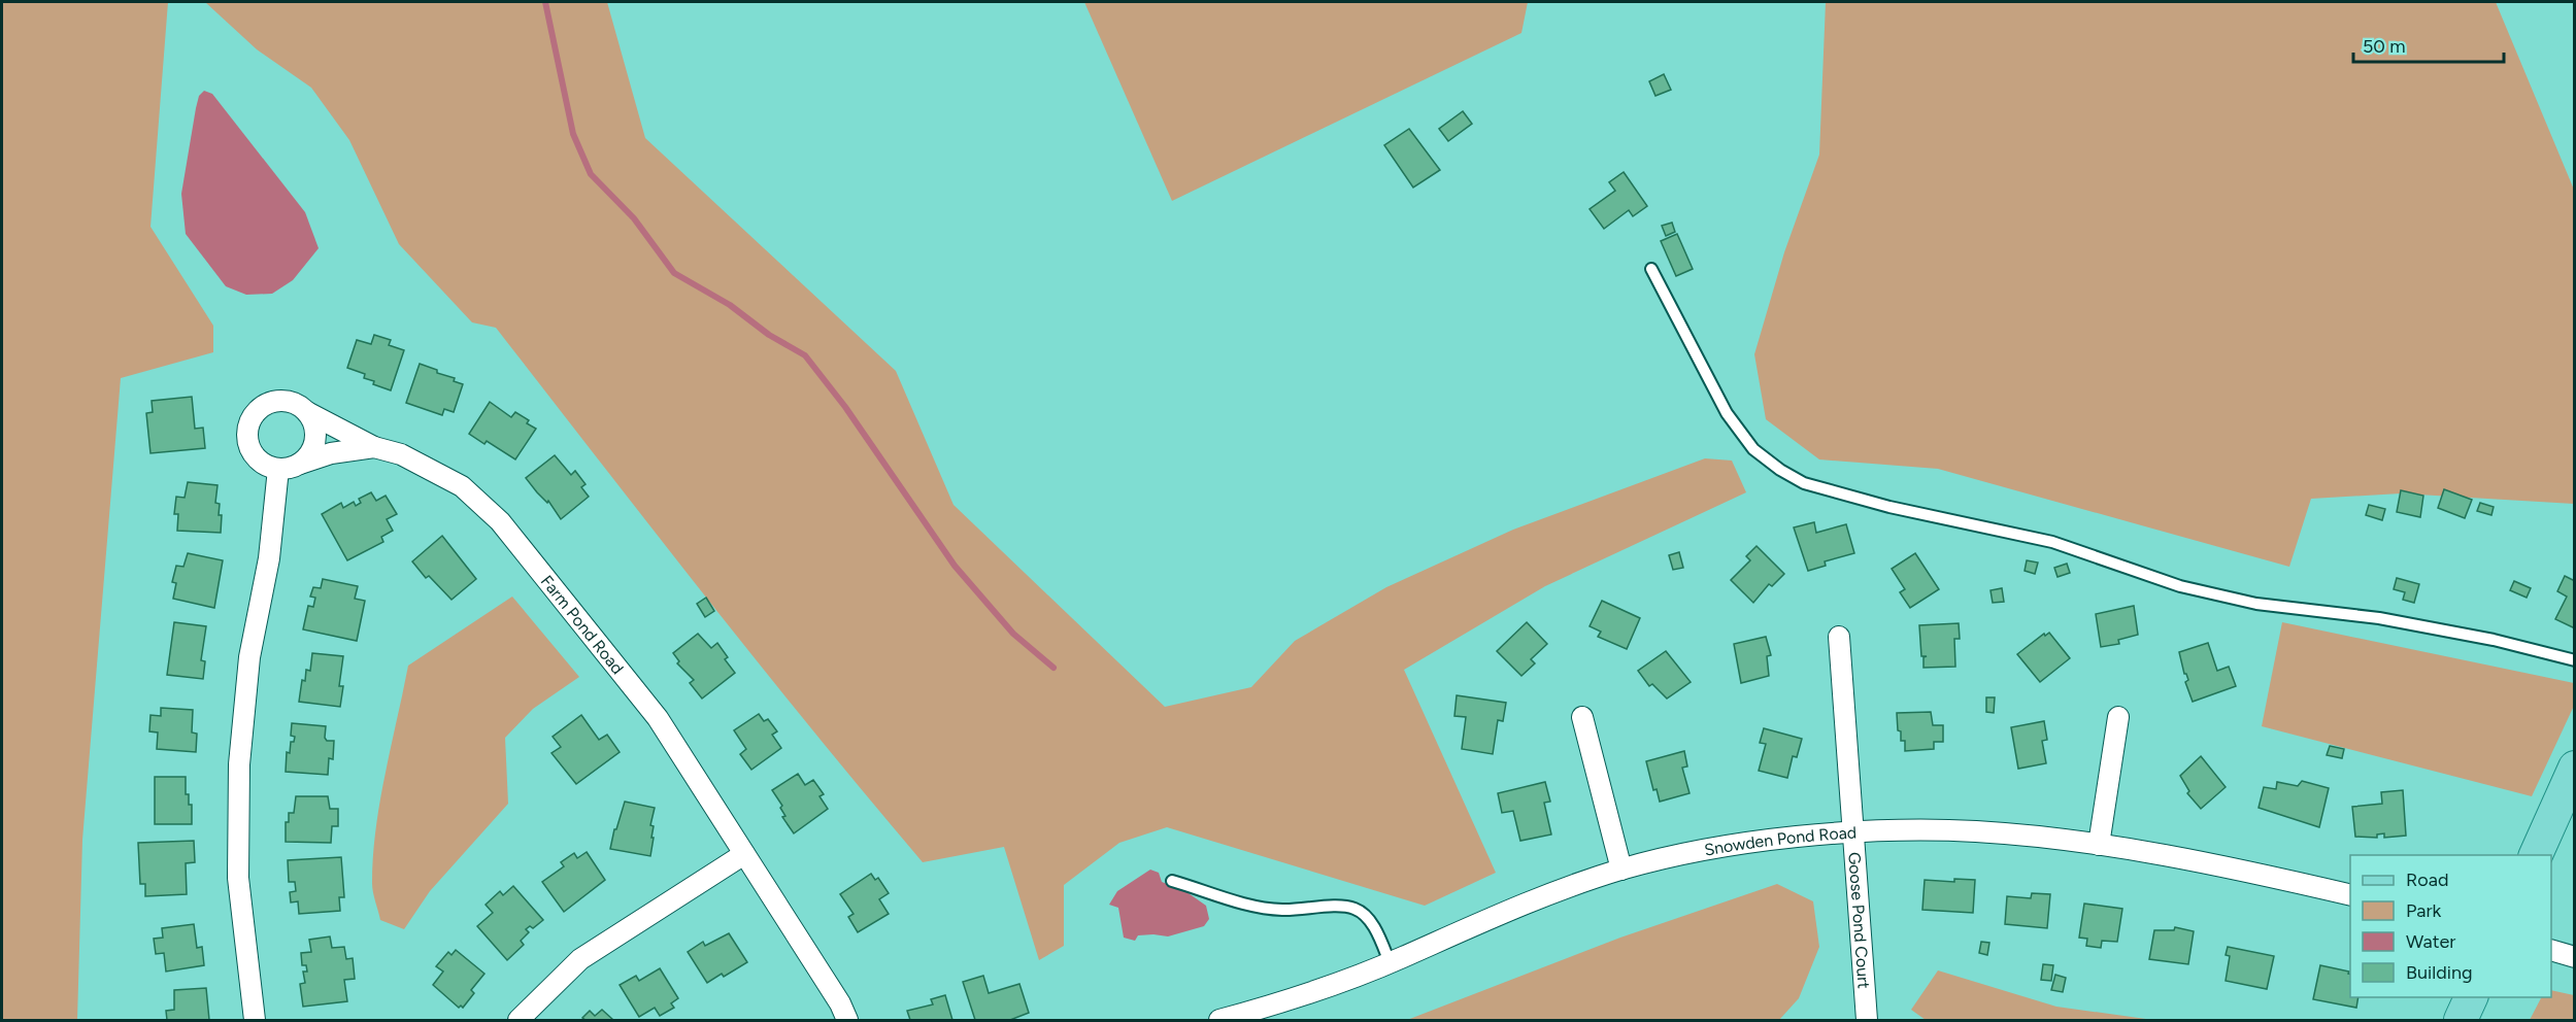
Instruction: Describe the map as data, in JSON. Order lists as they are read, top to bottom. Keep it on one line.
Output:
{"streets":{"street":["Farm Pond Road","Snowden Pond Road","Goose Pond Court"]},"crossings":[["Snowden Pond Road","Goose Pond Court"]],"legend":["Road","Park","Water","Building"],"scale_bar":"50 m"}
